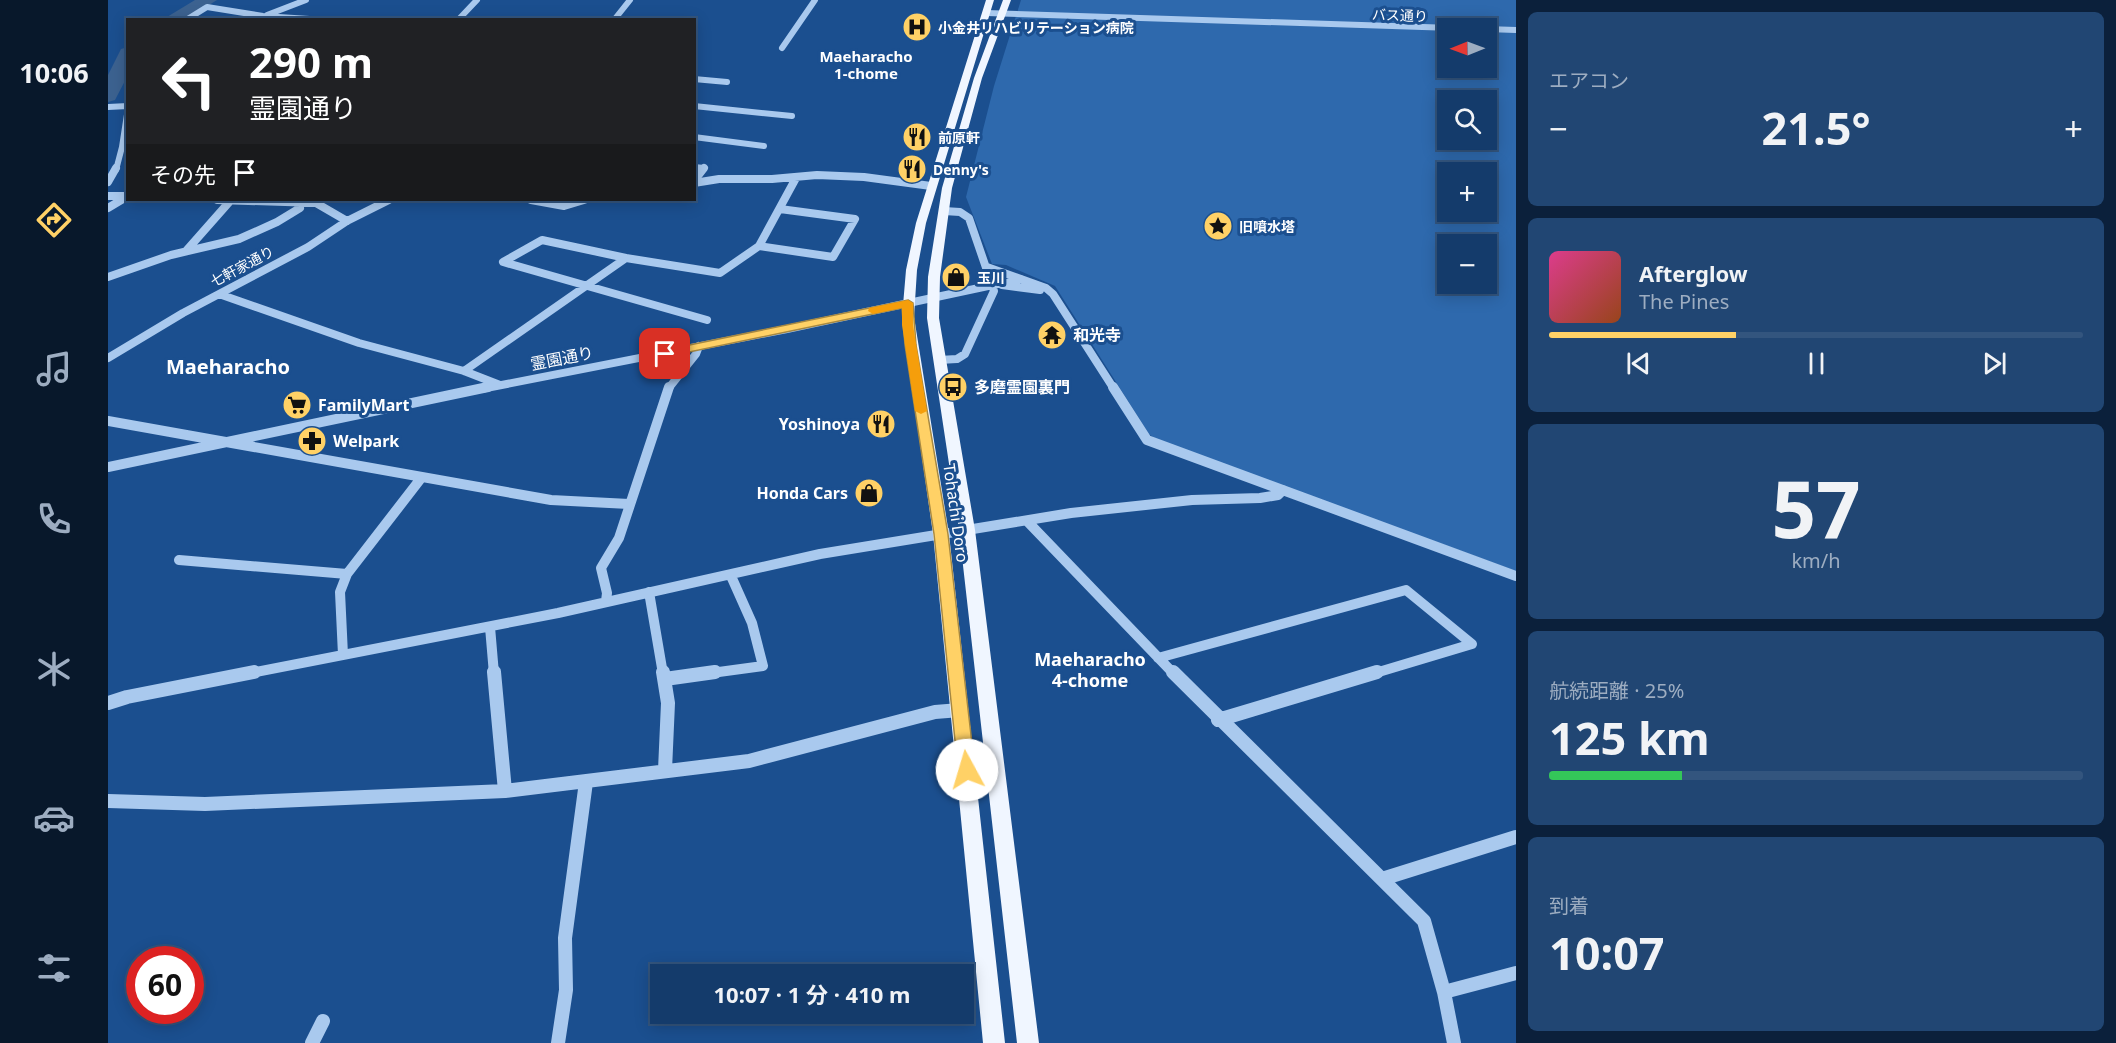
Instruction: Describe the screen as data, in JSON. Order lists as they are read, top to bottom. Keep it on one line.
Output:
{"streets":{"main road":["Tohachi Doro"],"street":["バス通り","七軒家通り","霊園通り"]},"crossings":[["バス通り","Tohachi Doro"],["霊園通り","Tohachi Doro"]],"districts":["Maeharacho 1-chome","Maeharacho","Maeharacho 4-chome"],"places":{"hospital":["小金井リハビリテーション病院"],"restaurant":["前原軒","Denny's","Yoshinoya"],"place":["旧噴水塔"],"shop":["玉川","Honda Cars"],"temple":["和光寺"],"bus stop":["多磨霊園裏門"],"supermarket":["FamilyMart"],"pharmacy":["Welpark"]},"north":"left","page":{"tabs":"10:06","tile":["エアコン",["57","km/h"],["航続距離 · 25%","125 km"],["到着","10:07"]],"map_buttons":["+","−"],"turn":["290 m","霊園通り"],"heat":["−","21.5°","+"],"then":"その先","song":["Afterglow","The Pines"],"limit":"60","trip":"10:07 · 1 分 · 410 m"}}
